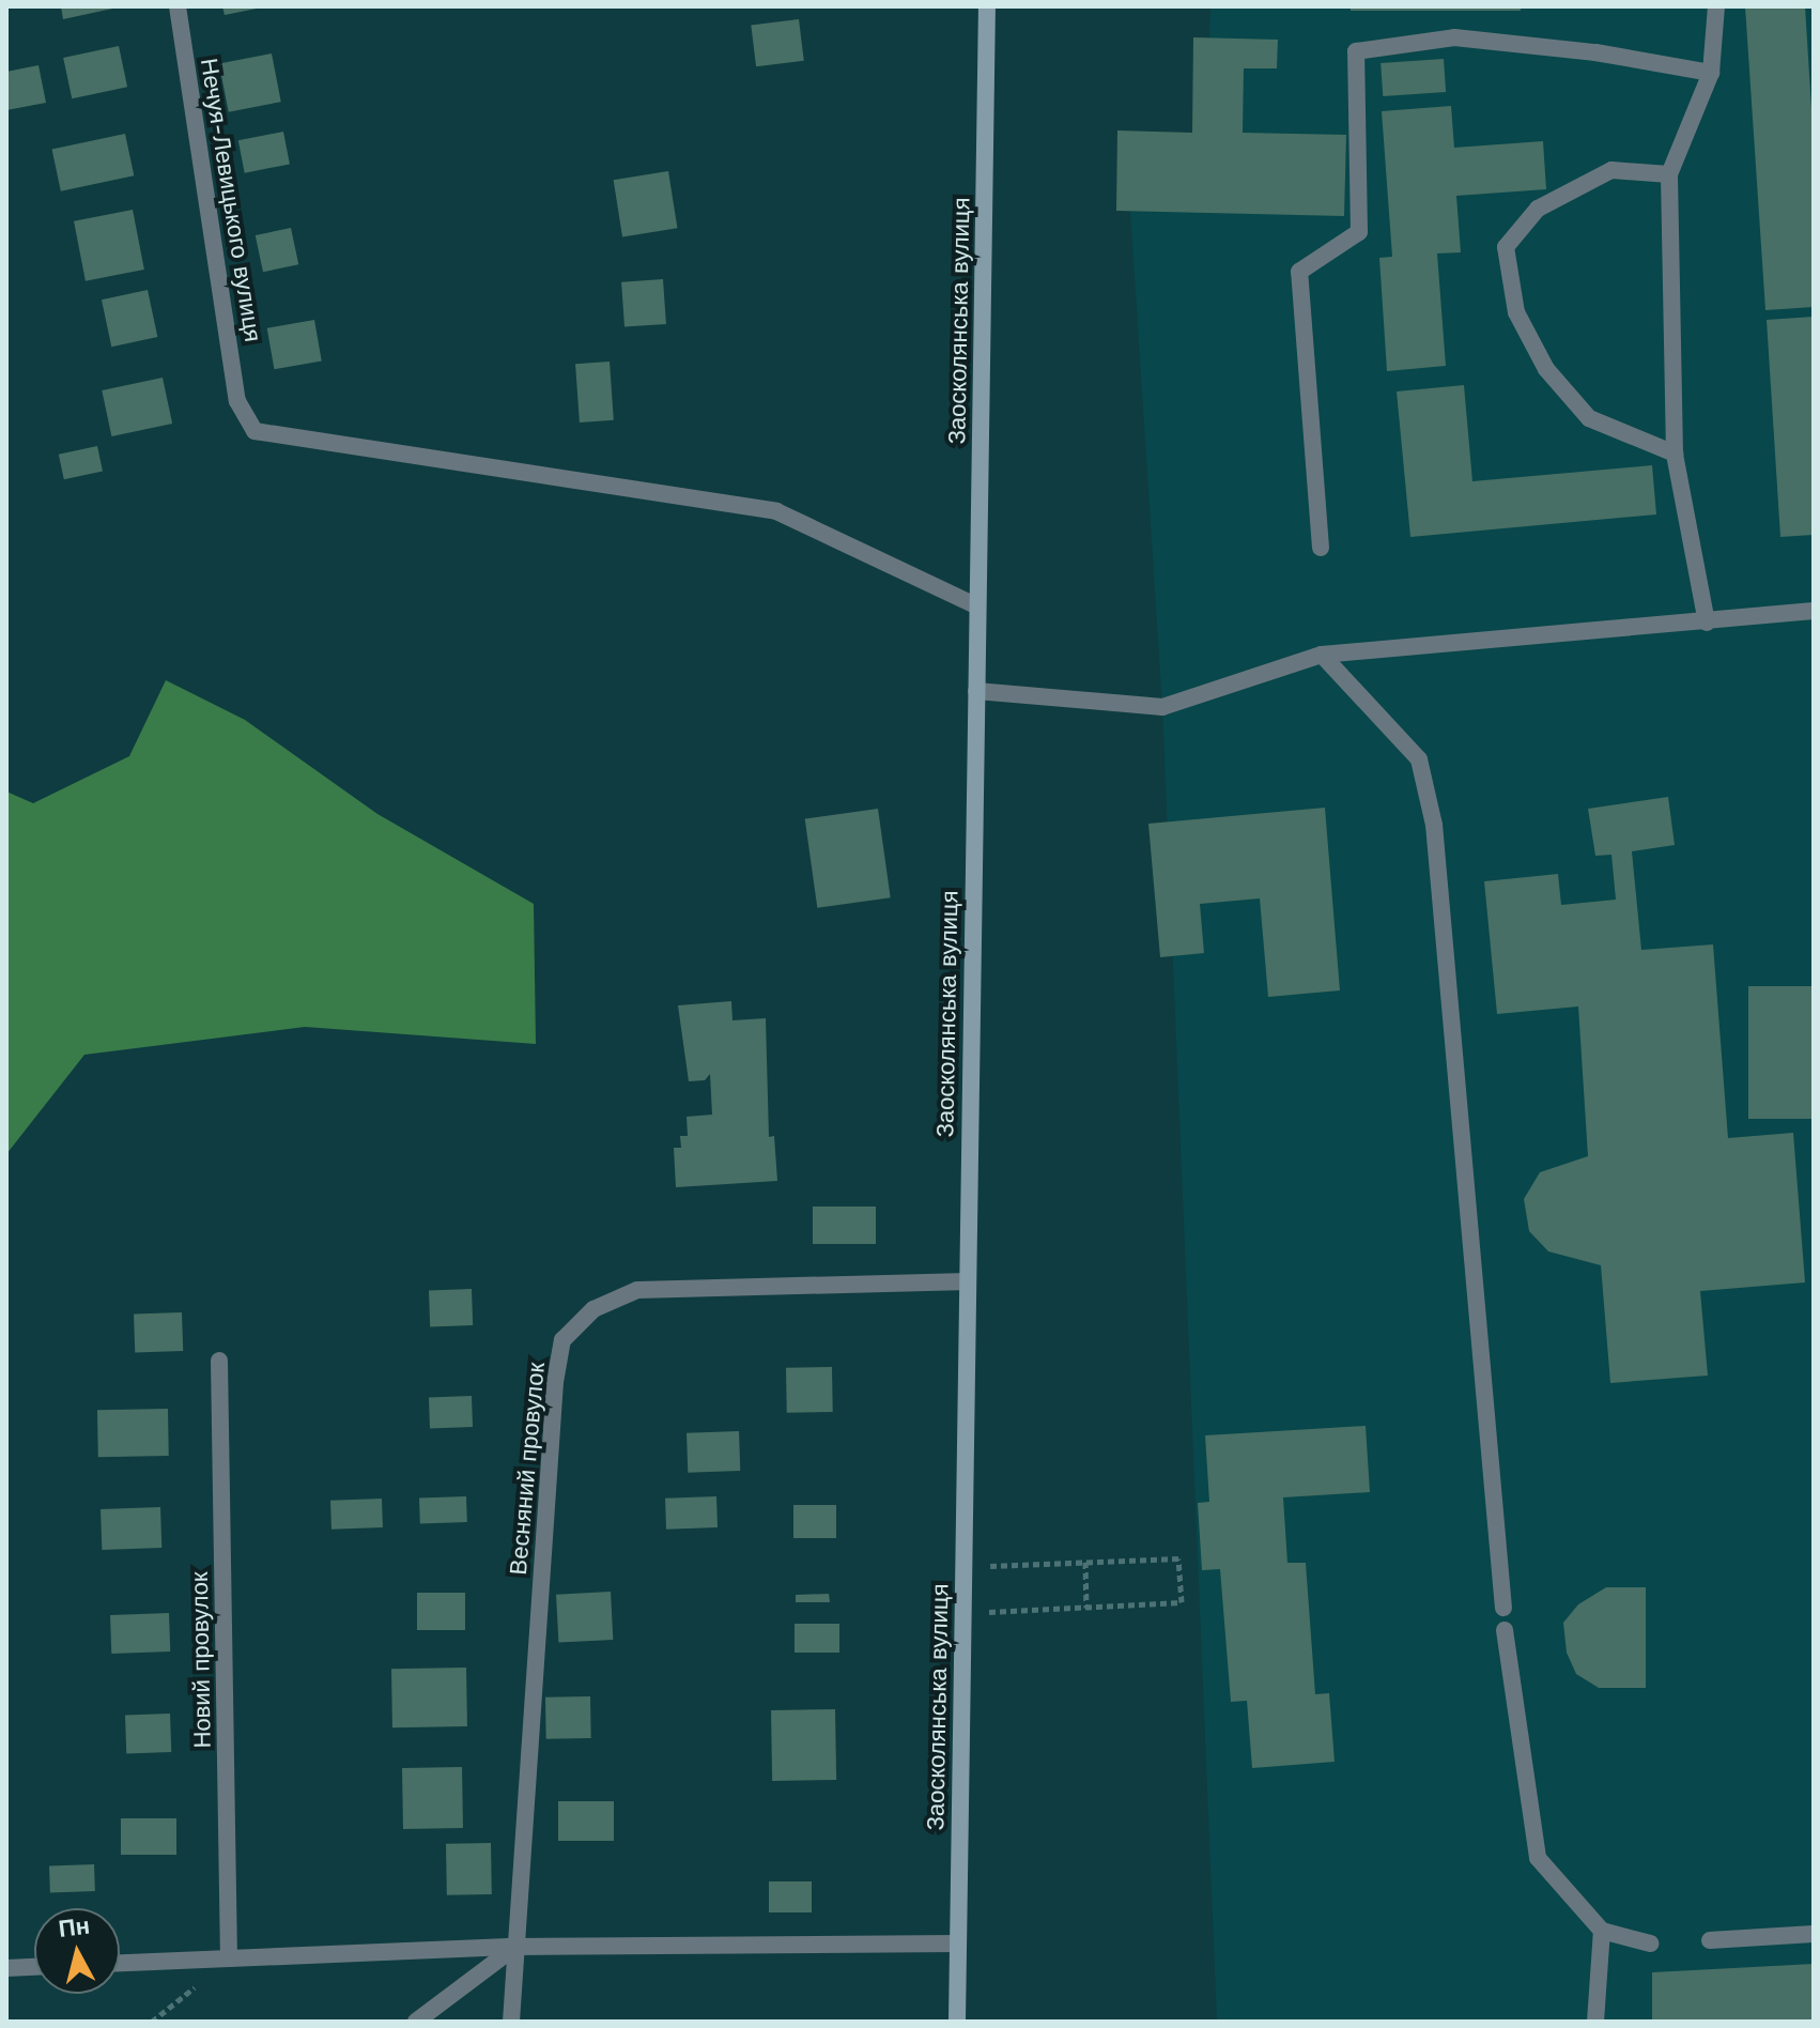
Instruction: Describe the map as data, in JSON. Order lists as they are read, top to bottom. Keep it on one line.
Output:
{"streets":{"street":["Нечуя-Левицького вулиця","Заосколянська вулиця","Весняний провулок","Новий провулок"]},"crossings":[["Нечуя-Левицького вулиця","Заосколянська вулиця"],["Заосколянська вулиця","Весняний провулок"]],"north":"top"}
